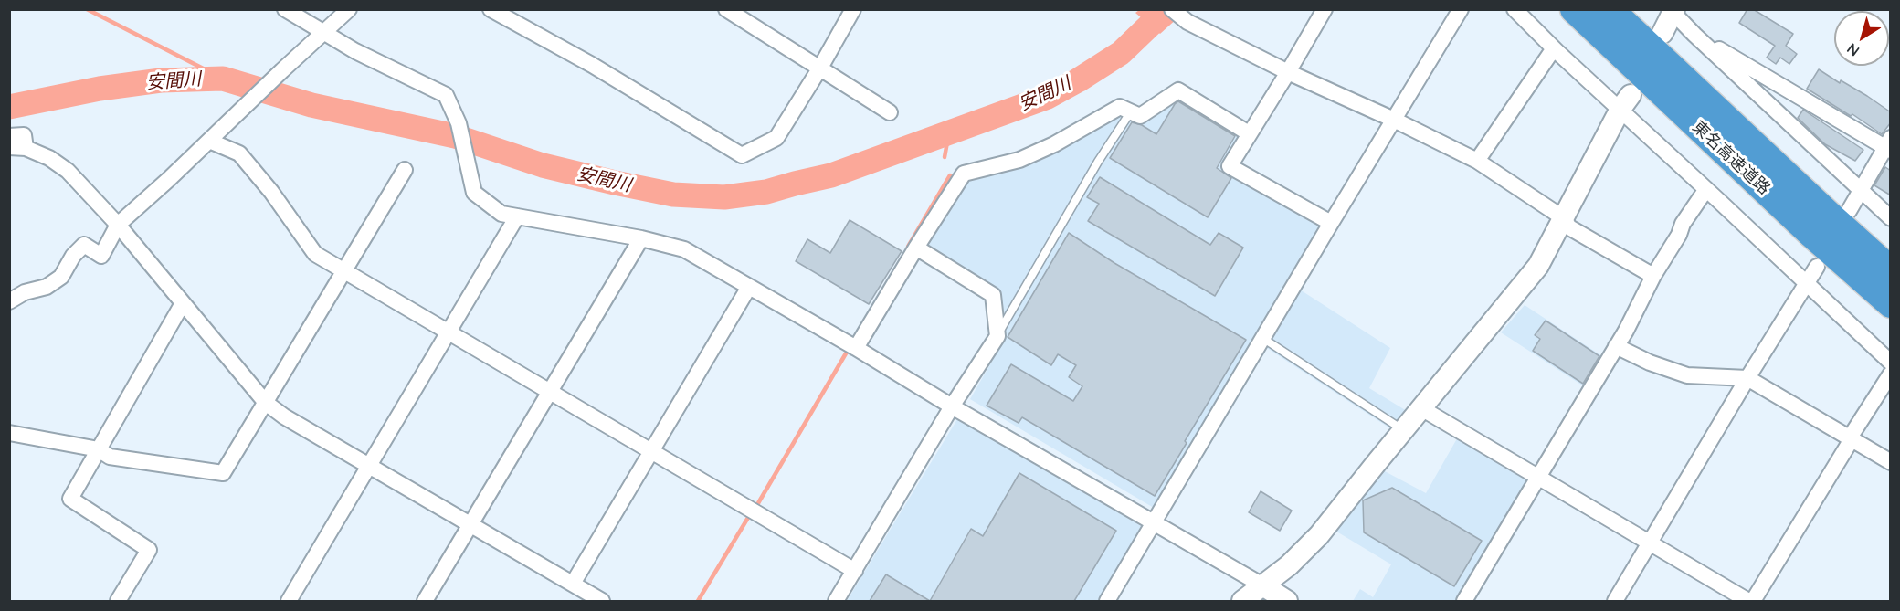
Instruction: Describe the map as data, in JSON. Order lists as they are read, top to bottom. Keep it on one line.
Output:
{"streets":{"highway":["東名高速道路"]},"water":["安間川"],"north":"bottom left"}
